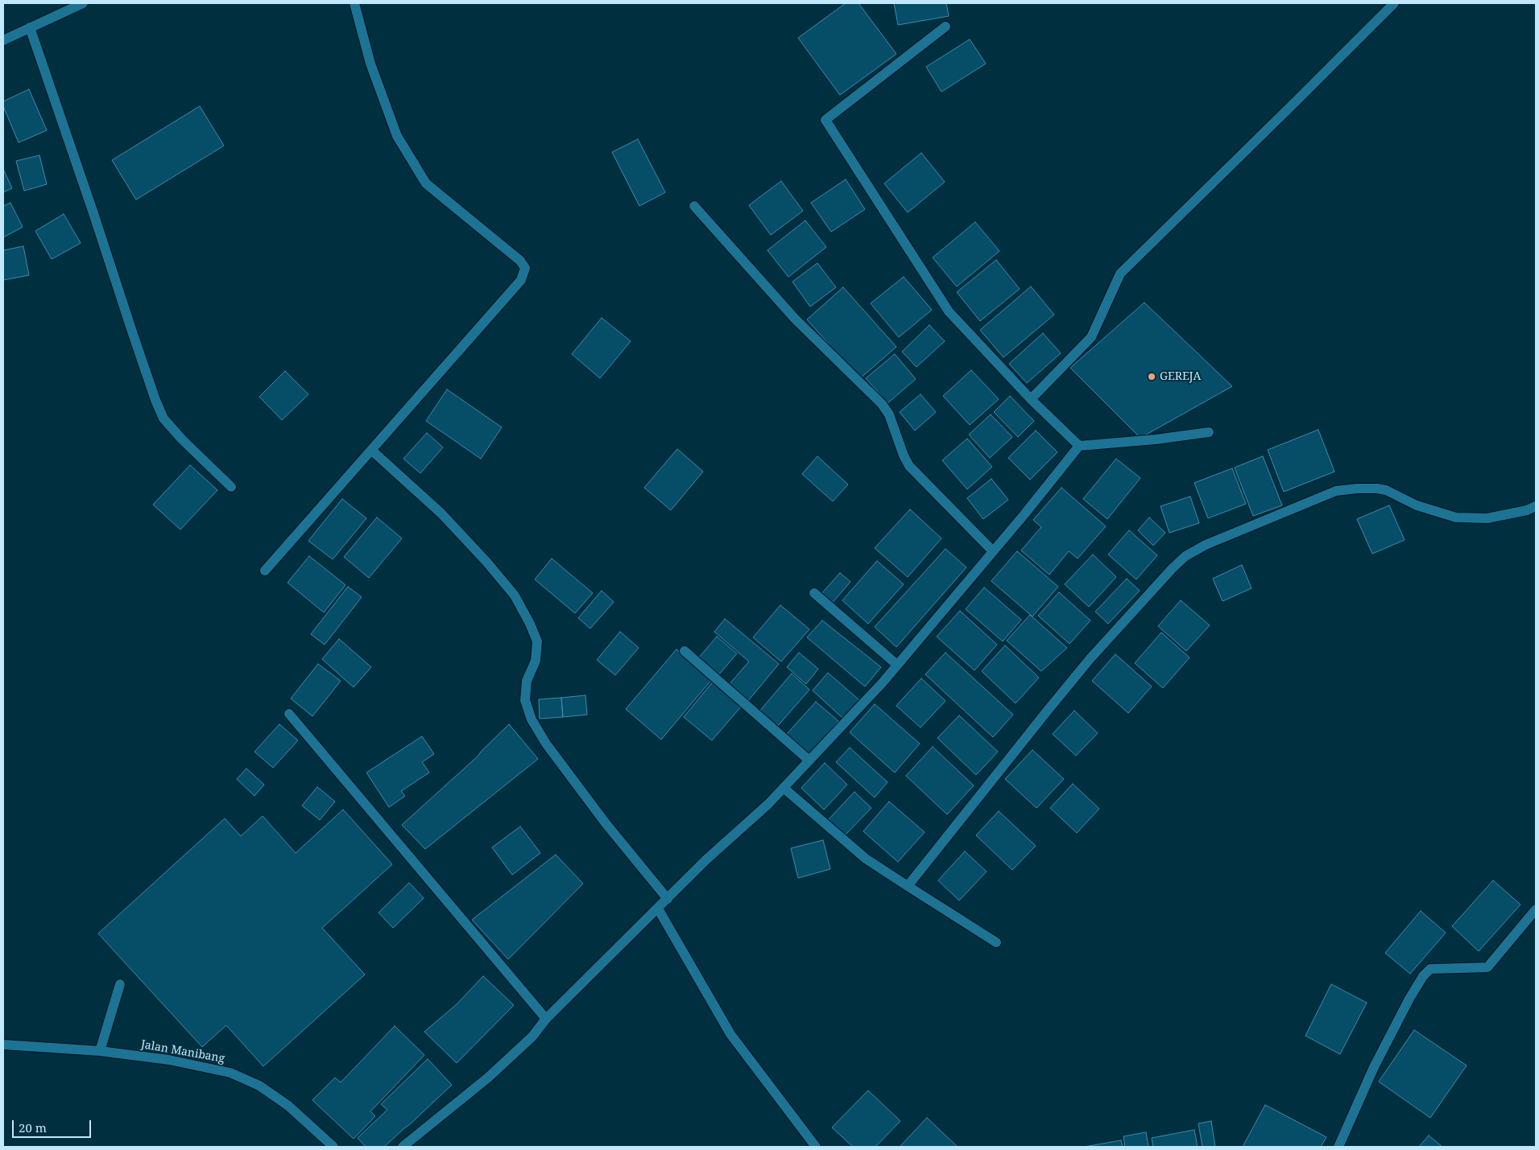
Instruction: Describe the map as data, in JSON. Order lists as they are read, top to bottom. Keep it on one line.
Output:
{"streets":{"street":["Jalan Manibang"]},"places":["GEREJA"],"scale_bar":"20 m"}
